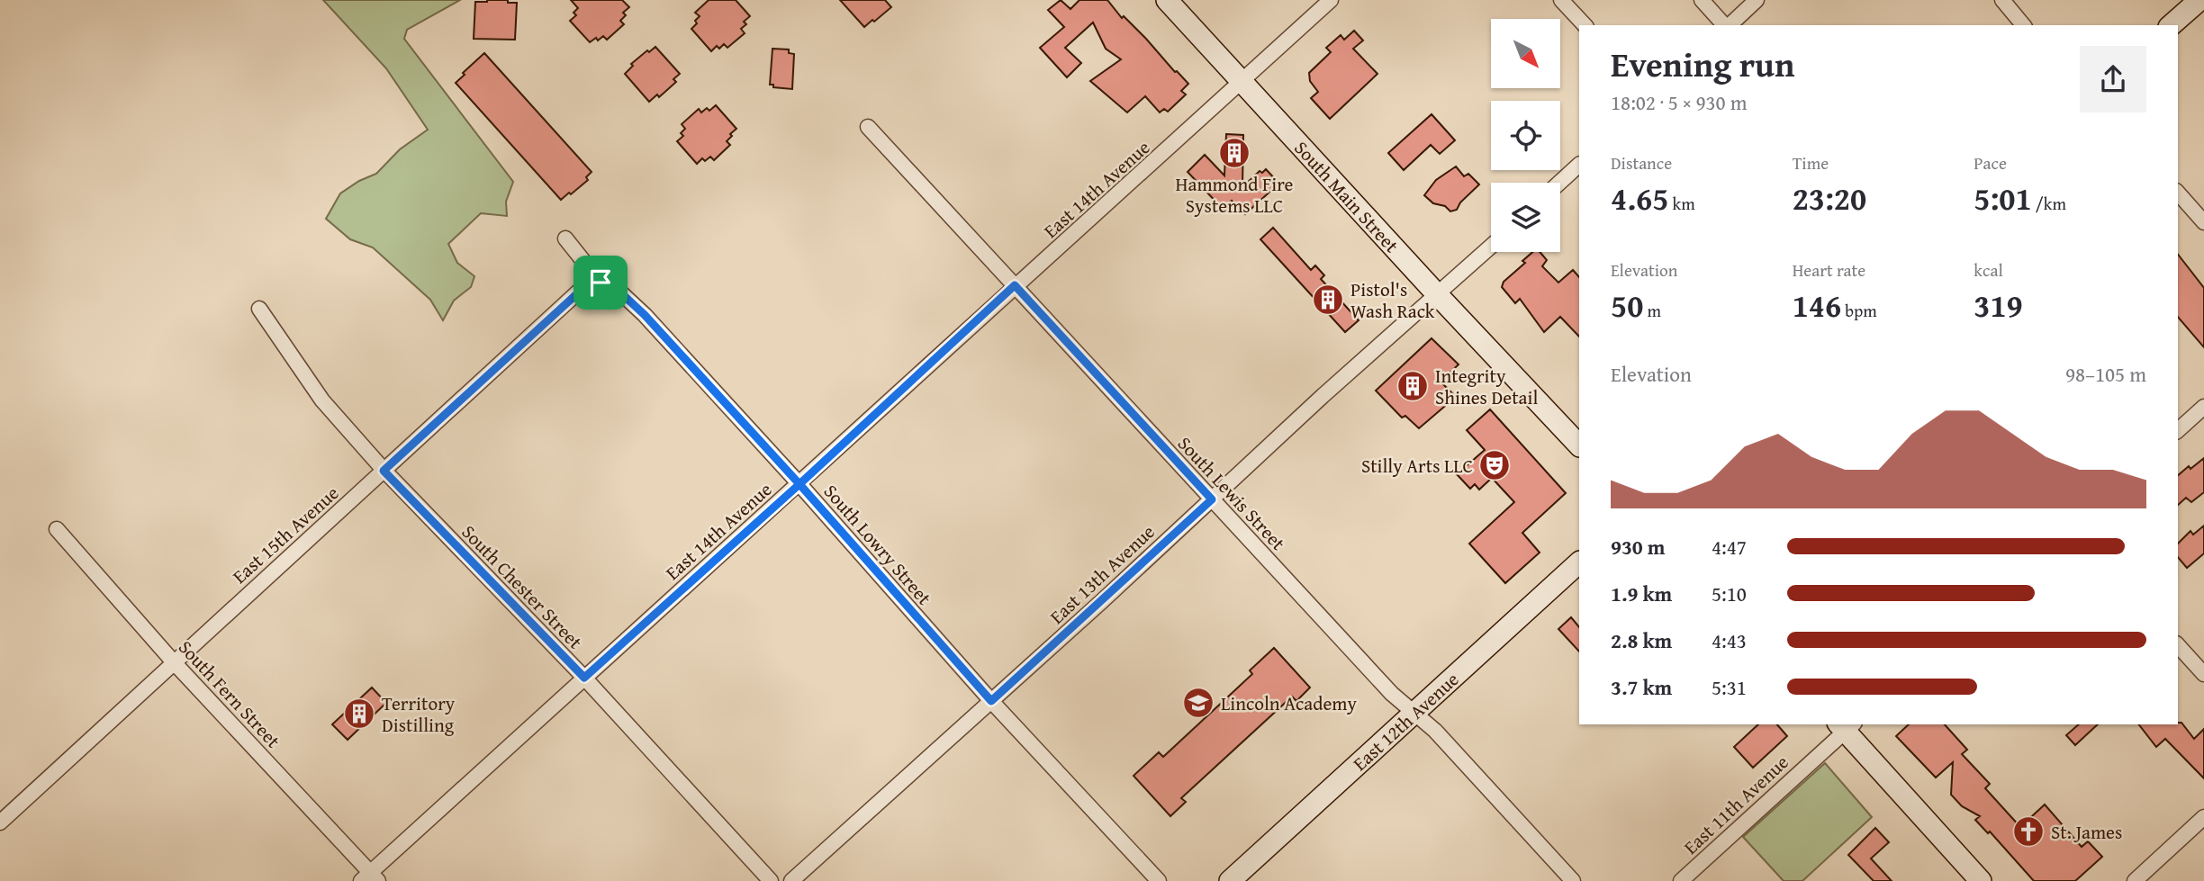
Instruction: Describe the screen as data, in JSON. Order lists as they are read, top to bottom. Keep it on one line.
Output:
{"streets":{"main road":["South Main Street","East 12th Avenue"],"street":["East 14th Avenue","South Lewis Street","East 15th Avenue","South Lowry Street","East 13th Avenue","South Chester Street","South Fern Street","East 11th Avenue"]},"crossings":[["East 14th Avenue","South Main Street"],["East 14th Avenue","South Lewis Street"],["East 14th Avenue","South Lowry Street"],["East 14th Avenue","South Chester Street"],["East 14th Avenue","South Fern Street"],["South Main Street","East 13th Avenue"],["South Lewis Street","East 13th Avenue"],["South Lewis Street","East 12th Avenue"],["East 15th Avenue","South Lowry Street"],["East 15th Avenue","South Chester Street"],["East 15th Avenue","South Fern Street"],["South Lowry Street","East 13th Avenue"]],"places":{"building":["Hammond Fire Systems LLC","Pistol's Wash Rack","Integrity Shines Detail","Territory Distilling"],"theatre":["Stilly Arts LLC"],"school or university":["Lincoln Academy"],"church":["St. James"]},"north":"bottom right","page":{"heading":["Evening run","18:02 · 5 × 930 m"],"stats":[["Distance","4.65 km"],["Time","23:20"],["Pace","5:01 /km"],["Elevation","50 m"],["Heart rate","146 bpm"],["kcal","319"]],"chart":["Elevation","98–105 m"],"list":[{"name":"930 m","note":"4:47"},{"name":"1.9 km","note":"5:10"},{"name":"2.8 km","note":"4:43"},{"name":"3.7 km","note":"5:31"}]}}
